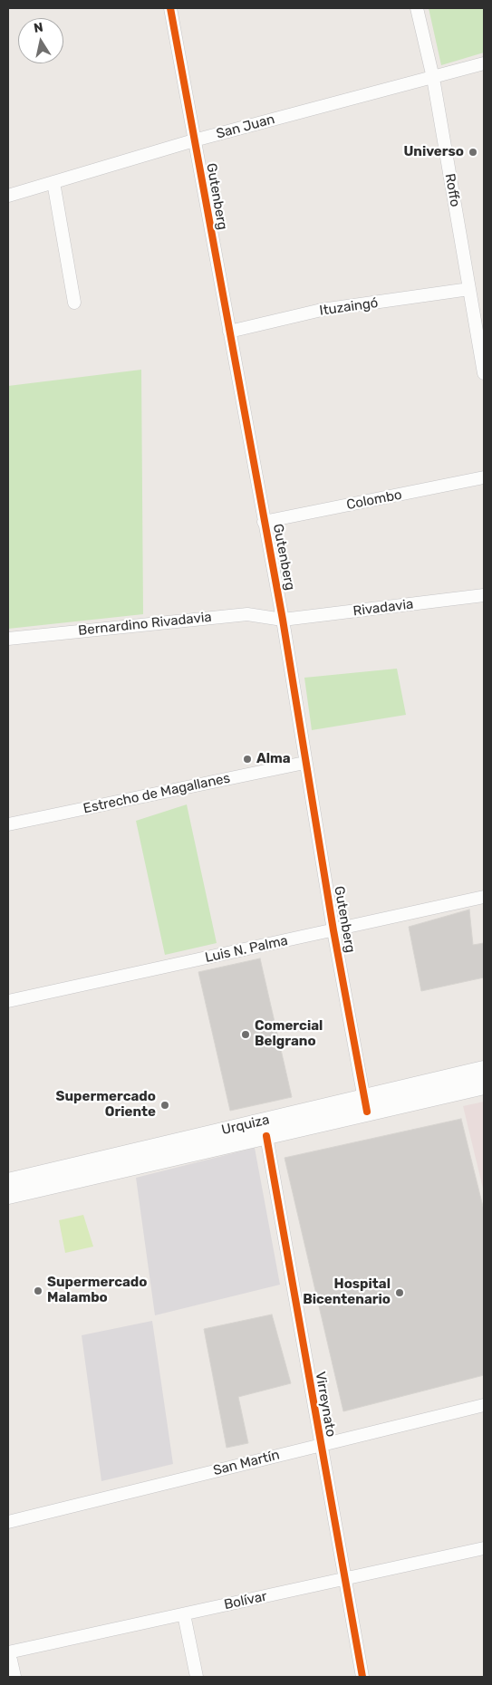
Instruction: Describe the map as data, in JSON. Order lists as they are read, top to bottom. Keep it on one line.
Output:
{"streets":{"main road":["Urquiza"],"street":["San Juan","Roffo","Gutenberg","Ituzaingó","Colombo","Rivadavia","Bernardino Rivadavia","Estrecho de Magallanes","Luis N. Palma","Virreynato","San Martín","Bolívar"]},"crossings":[["San Juan","Roffo"],["San Juan","Gutenberg"],["Roffo","Ituzaingó"],["Gutenberg","Ituzaingó"],["Gutenberg","Colombo"],["Gutenberg","Rivadavia"],["Gutenberg","Bernardino Rivadavia"],["Gutenberg","Estrecho de Magallanes"],["Gutenberg","Luis N. Palma"],["Gutenberg","Urquiza"],["Rivadavia","Bernardino Rivadavia"],["Urquiza","Virreynato"],["Virreynato","San Martín"],["Virreynato","Bolívar"]],"places":["Universo","Alma","Comercial Belgrano","Supermercado Oriente","Supermercado Malambo","Hospital Bicentenario"],"north":"top"}
